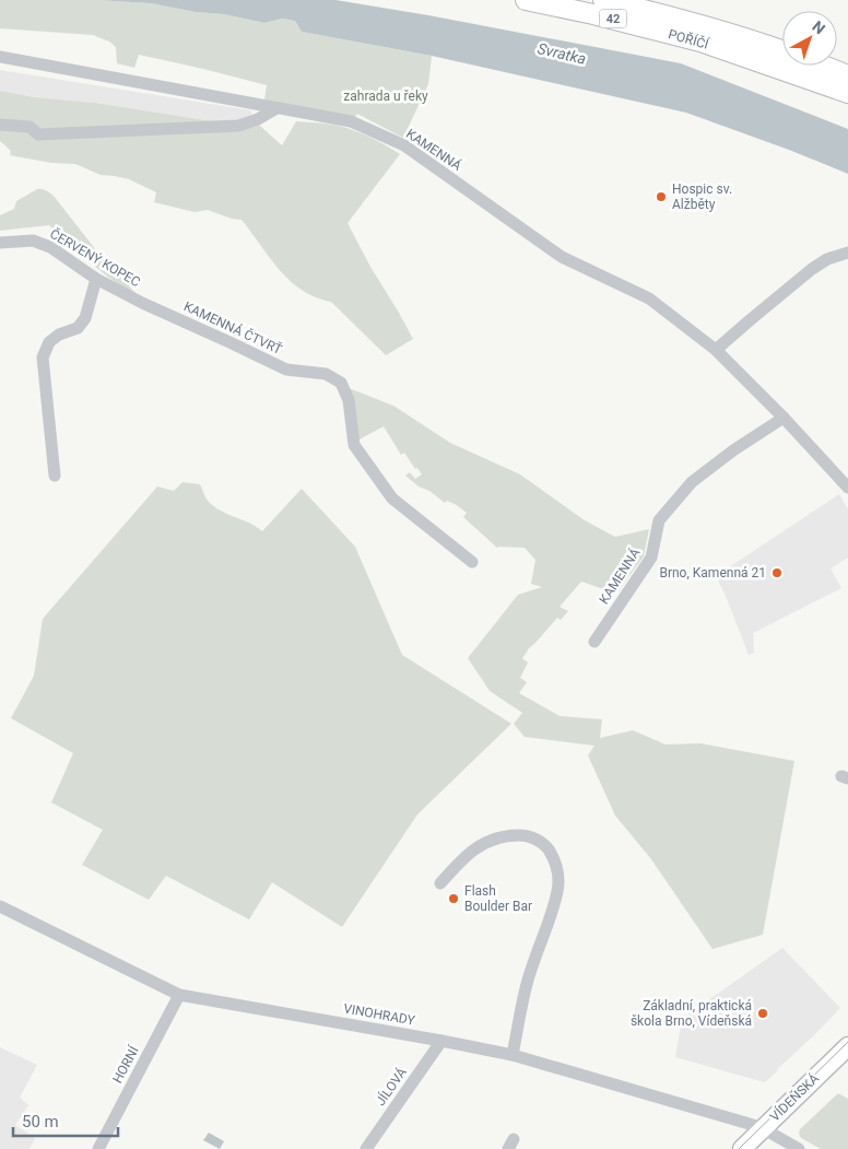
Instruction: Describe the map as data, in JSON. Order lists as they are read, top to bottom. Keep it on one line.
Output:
{"streets":{"main road":["42","POŘÍČÍ","VÍDEŇSKÁ"],"street":["KAMENNÁ","ČERVENÝ KOPEC","KAMENNÁ ČTVRŤ","VINOHRADY","HORNÍ","JÍLOVÁ"]},"crossings":[["ČERVENÝ KOPEC","KAMENNÁ ČTVRŤ"],["VINOHRADY","HORNÍ"],["VINOHRADY","JÍLOVÁ"],["VINOHRADY","VÍDEŇSKÁ"]],"water":["Svratka"],"parks":["zahrada u řeky"],"places":["Hospic sv. Alžběty","Brno, Kamenná 21","Flash Boulder Bar","Základní, praktická škola Brno, Vídeňská"],"scale_bar":"50 m","north":"top right"}
